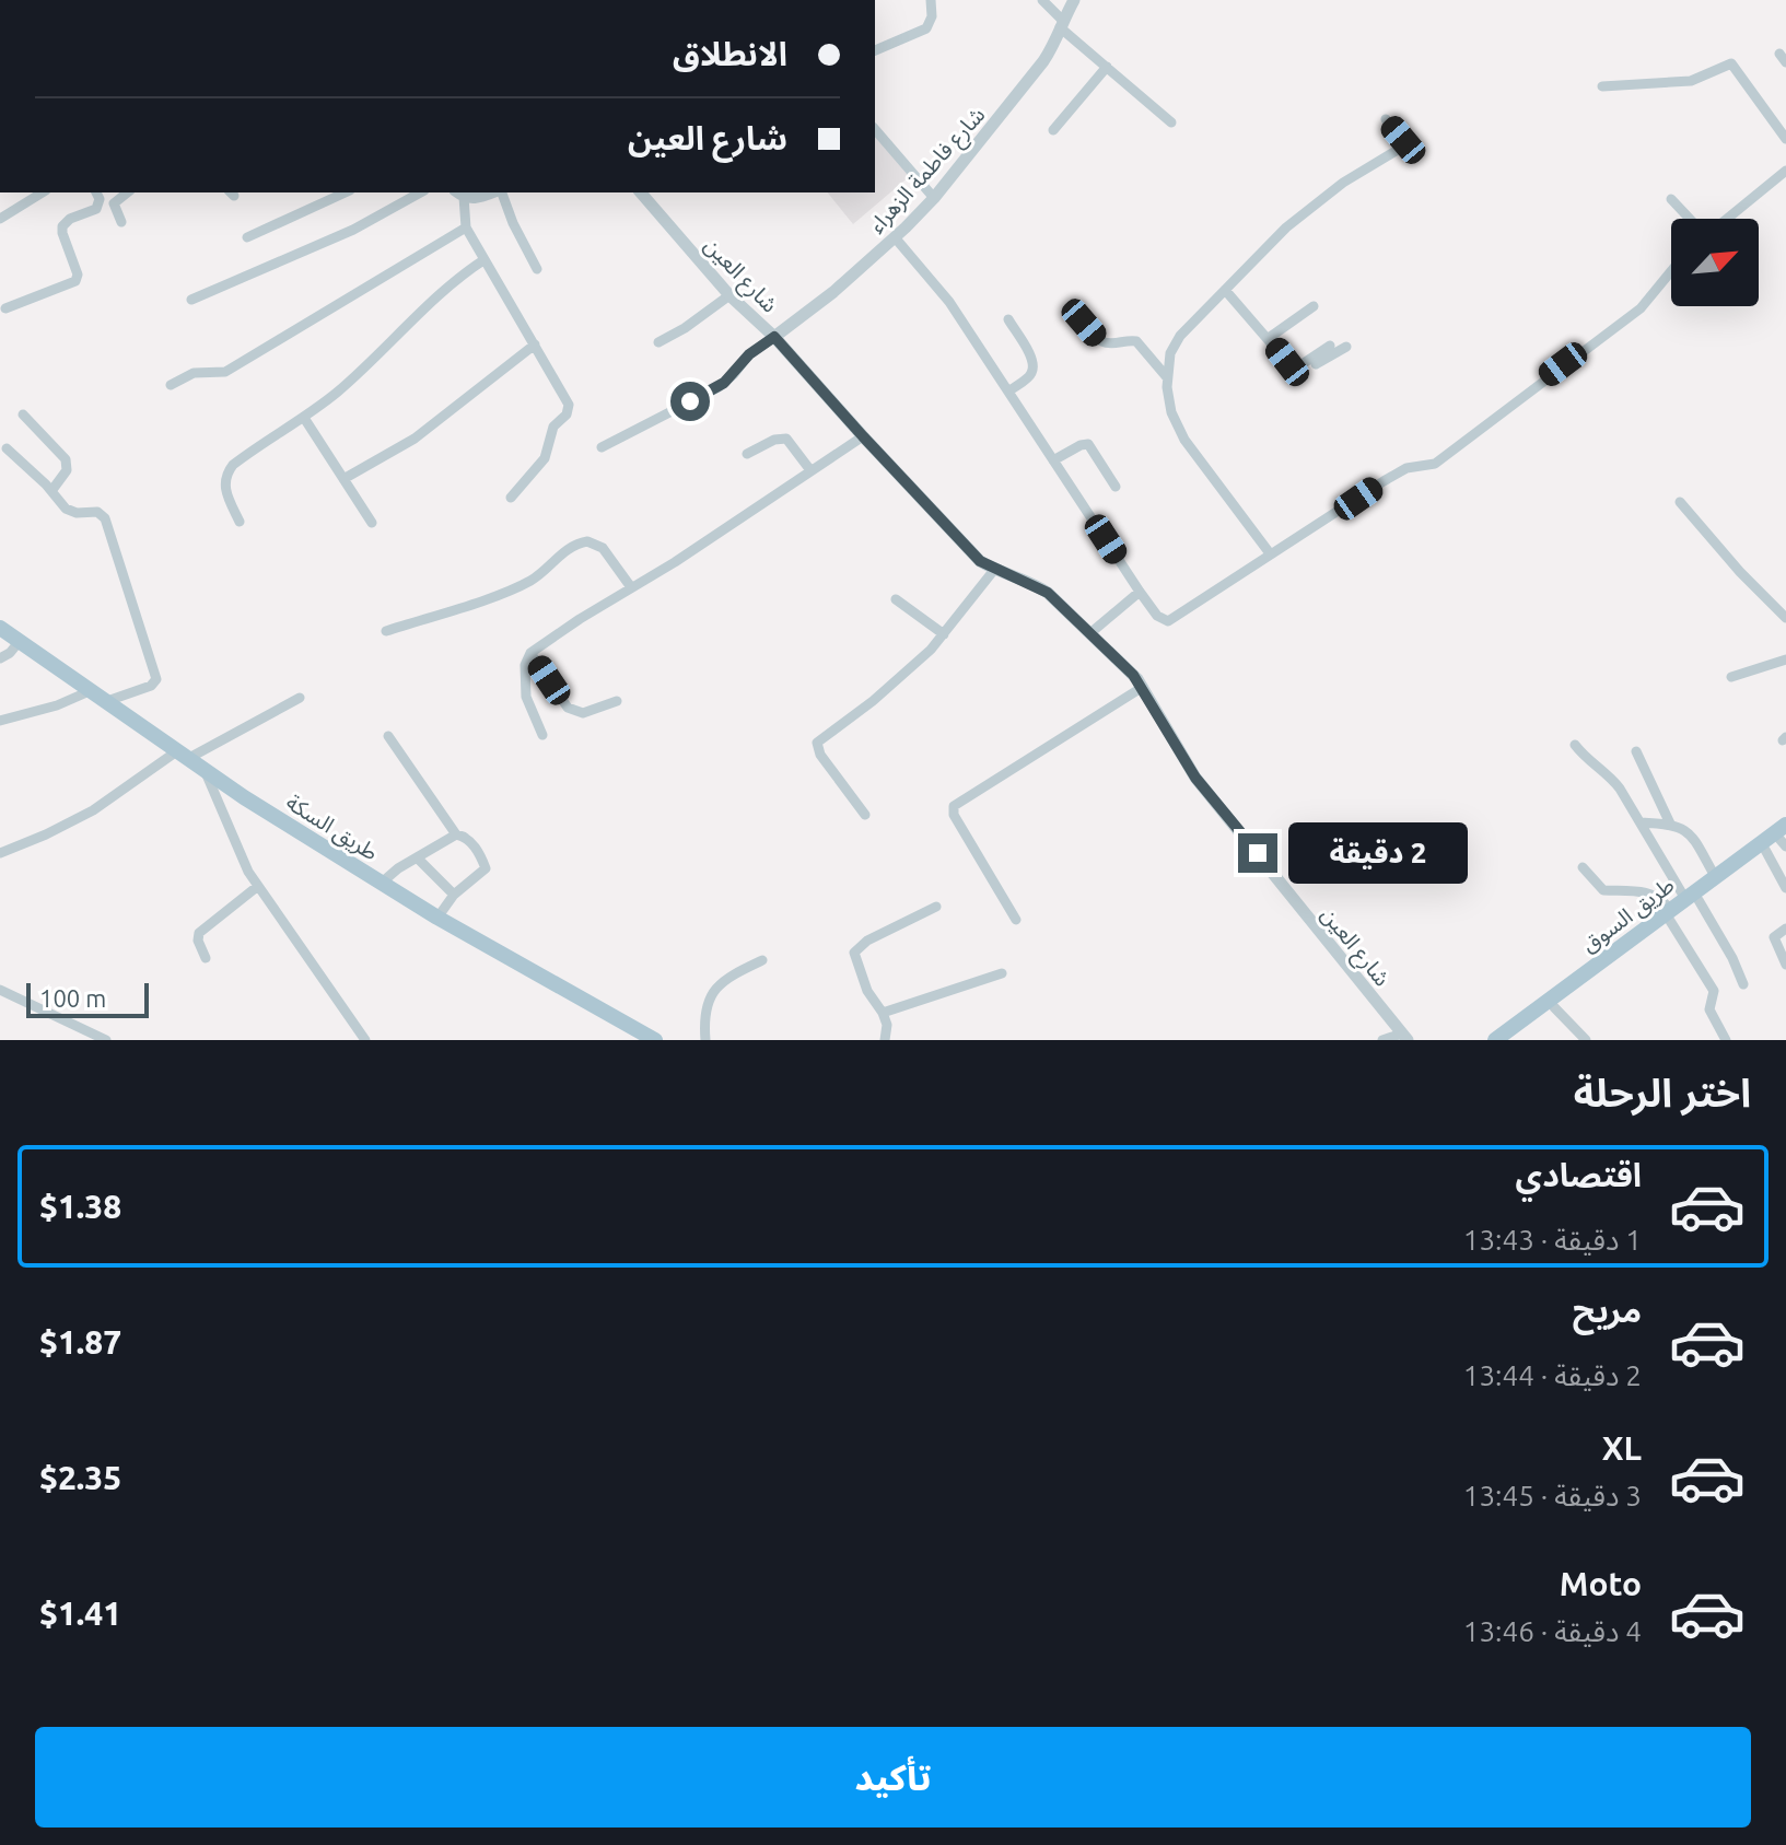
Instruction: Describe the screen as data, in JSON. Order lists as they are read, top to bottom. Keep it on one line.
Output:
{"streets":{"main road":["طريق السكة","طريق السوق"],"street":["شارع فاطمة الزهراء","شارع العين"]},"crossings":[["شارع فاطمة الزهراء","شارع العين"]],"scale_bar":"100 m","north":"top right","page":{"banner":["الانطلاق","شارع العين"],"bubble":"2 دقيقة","scale":"100 m","heading":"اختر الرحلة","list":[{"name":"اقتصادي","note":"1 دقيقة · 13:43","value":"$1.38"},{"name":"مريح","note":"2 دقيقة · 13:44","value":"$1.87"},{"name":"XL","note":"3 دقيقة · 13:45","value":"$2.35"},{"name":"Moto","note":"4 دقيقة · 13:46","value":"$1.41"}],"buttons":"تأكيد"}}
